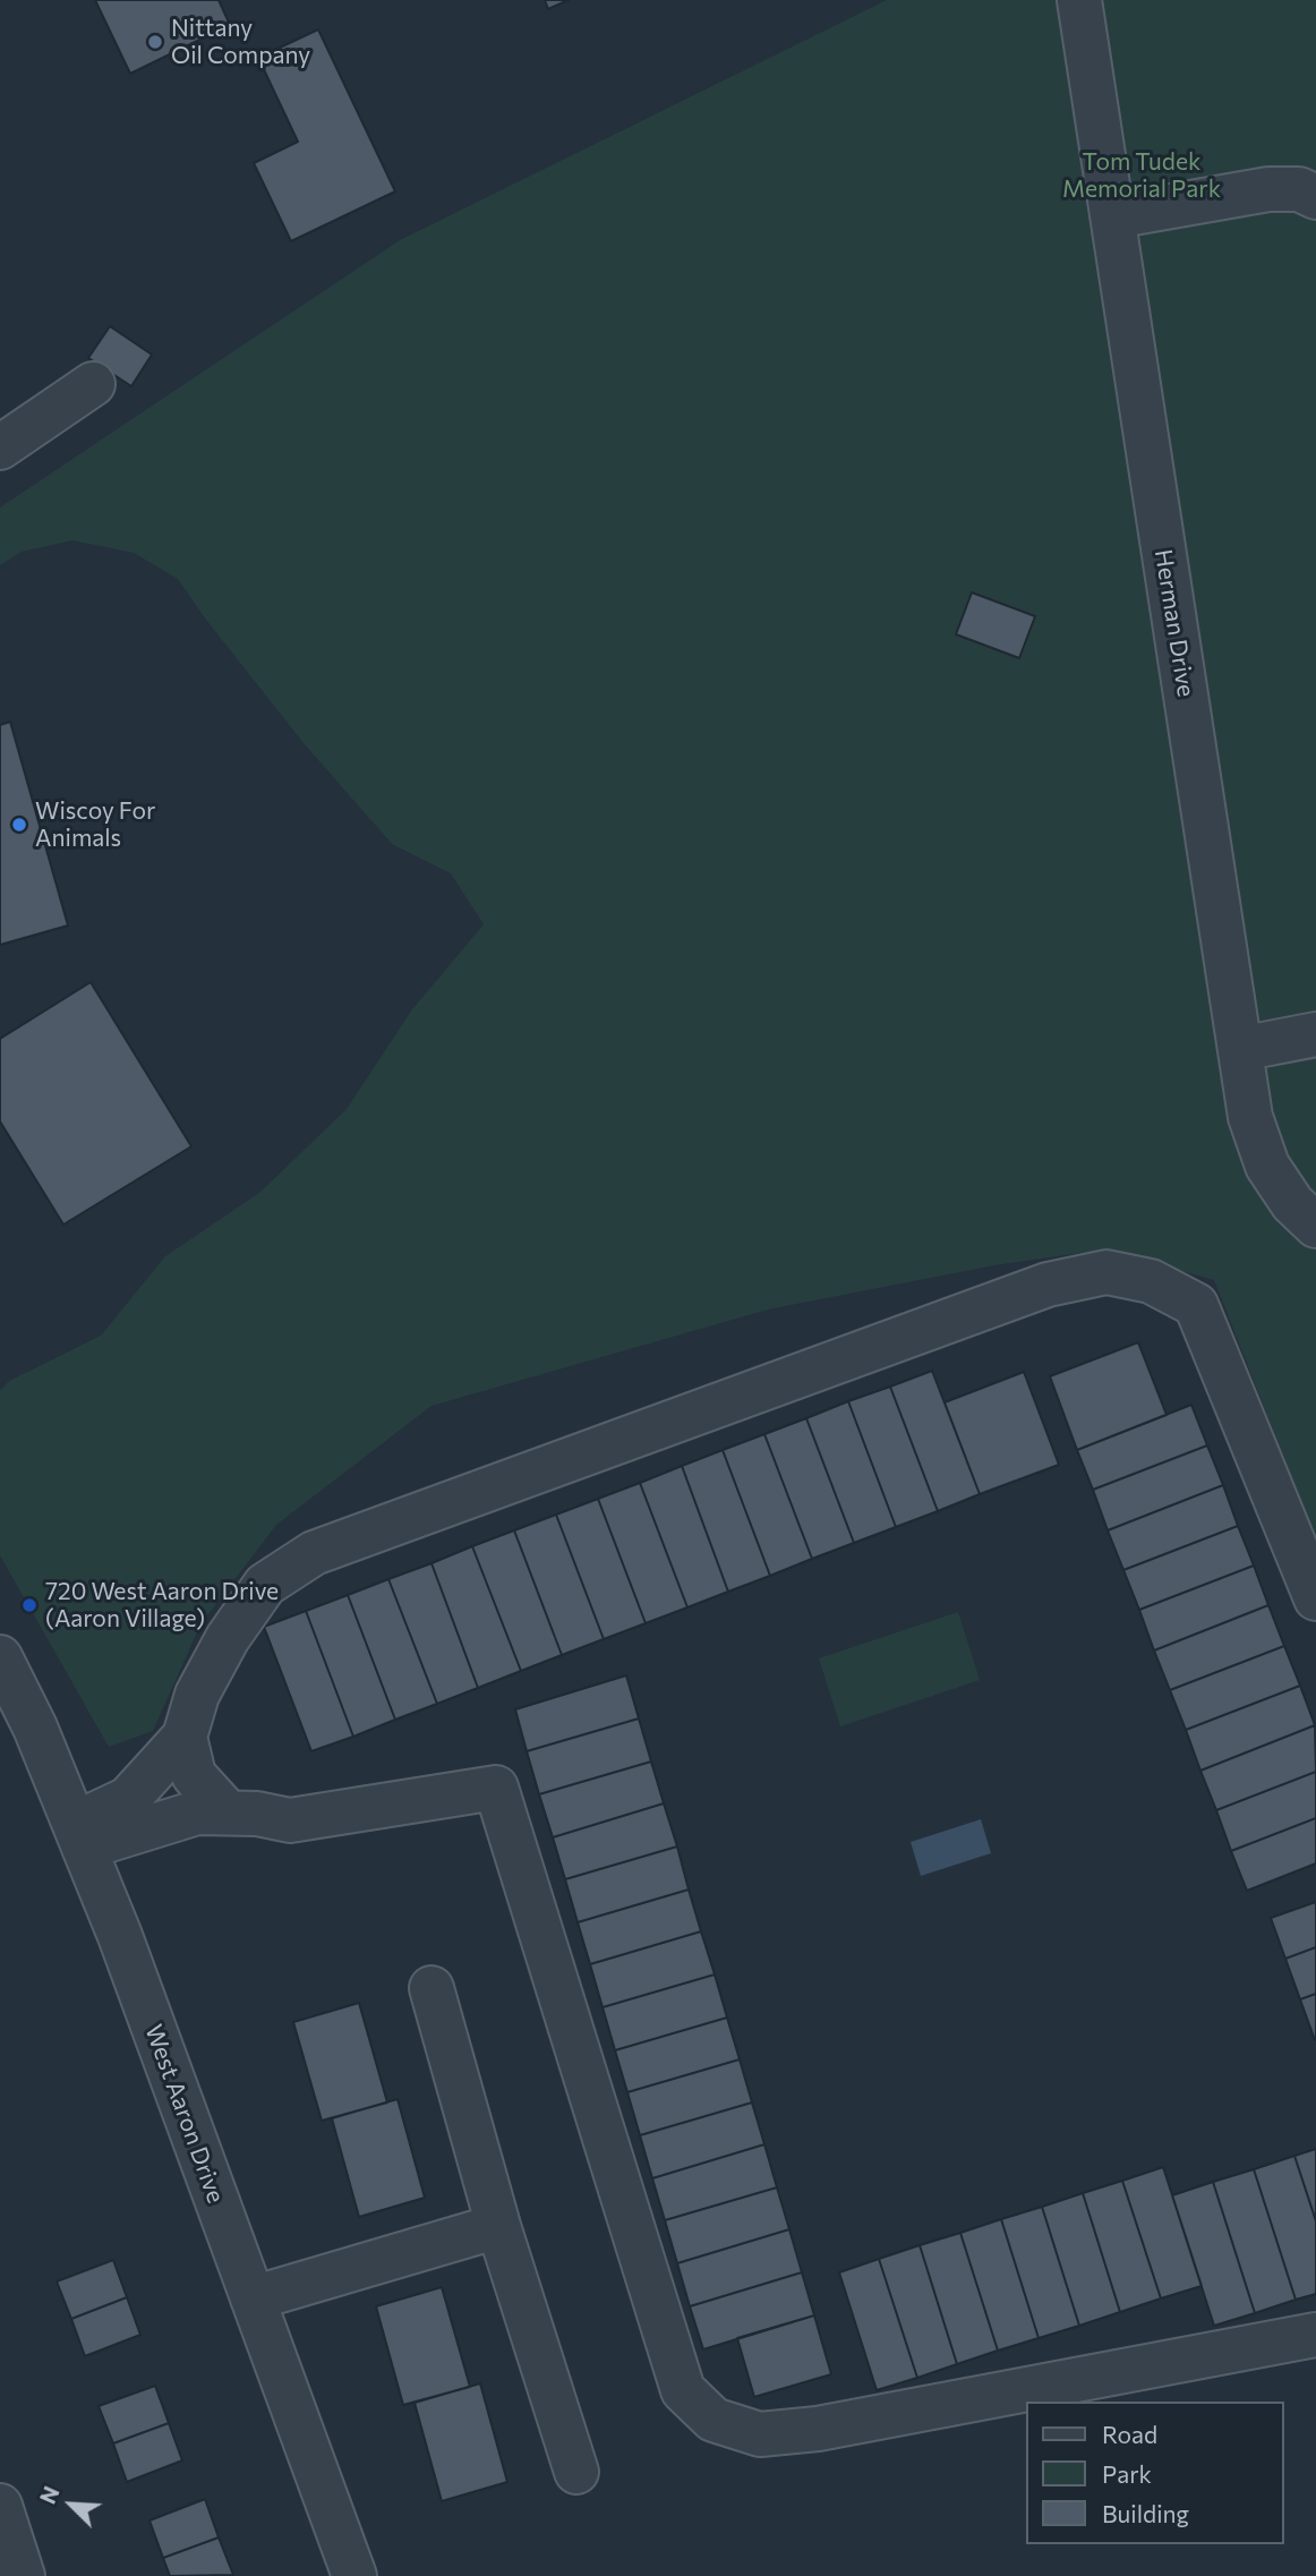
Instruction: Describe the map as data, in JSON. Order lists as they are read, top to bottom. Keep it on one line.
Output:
{"streets":{"street":["Herman Drive","West Aaron Drive"]},"parks":["Tom Tudek Memorial Park"],"places":["Nittany Oil Company","Wiscoy For Animals","720 West Aaron Drive (Aaron Village)"],"legend":["Road","Park","Building"],"north":"top left"}
